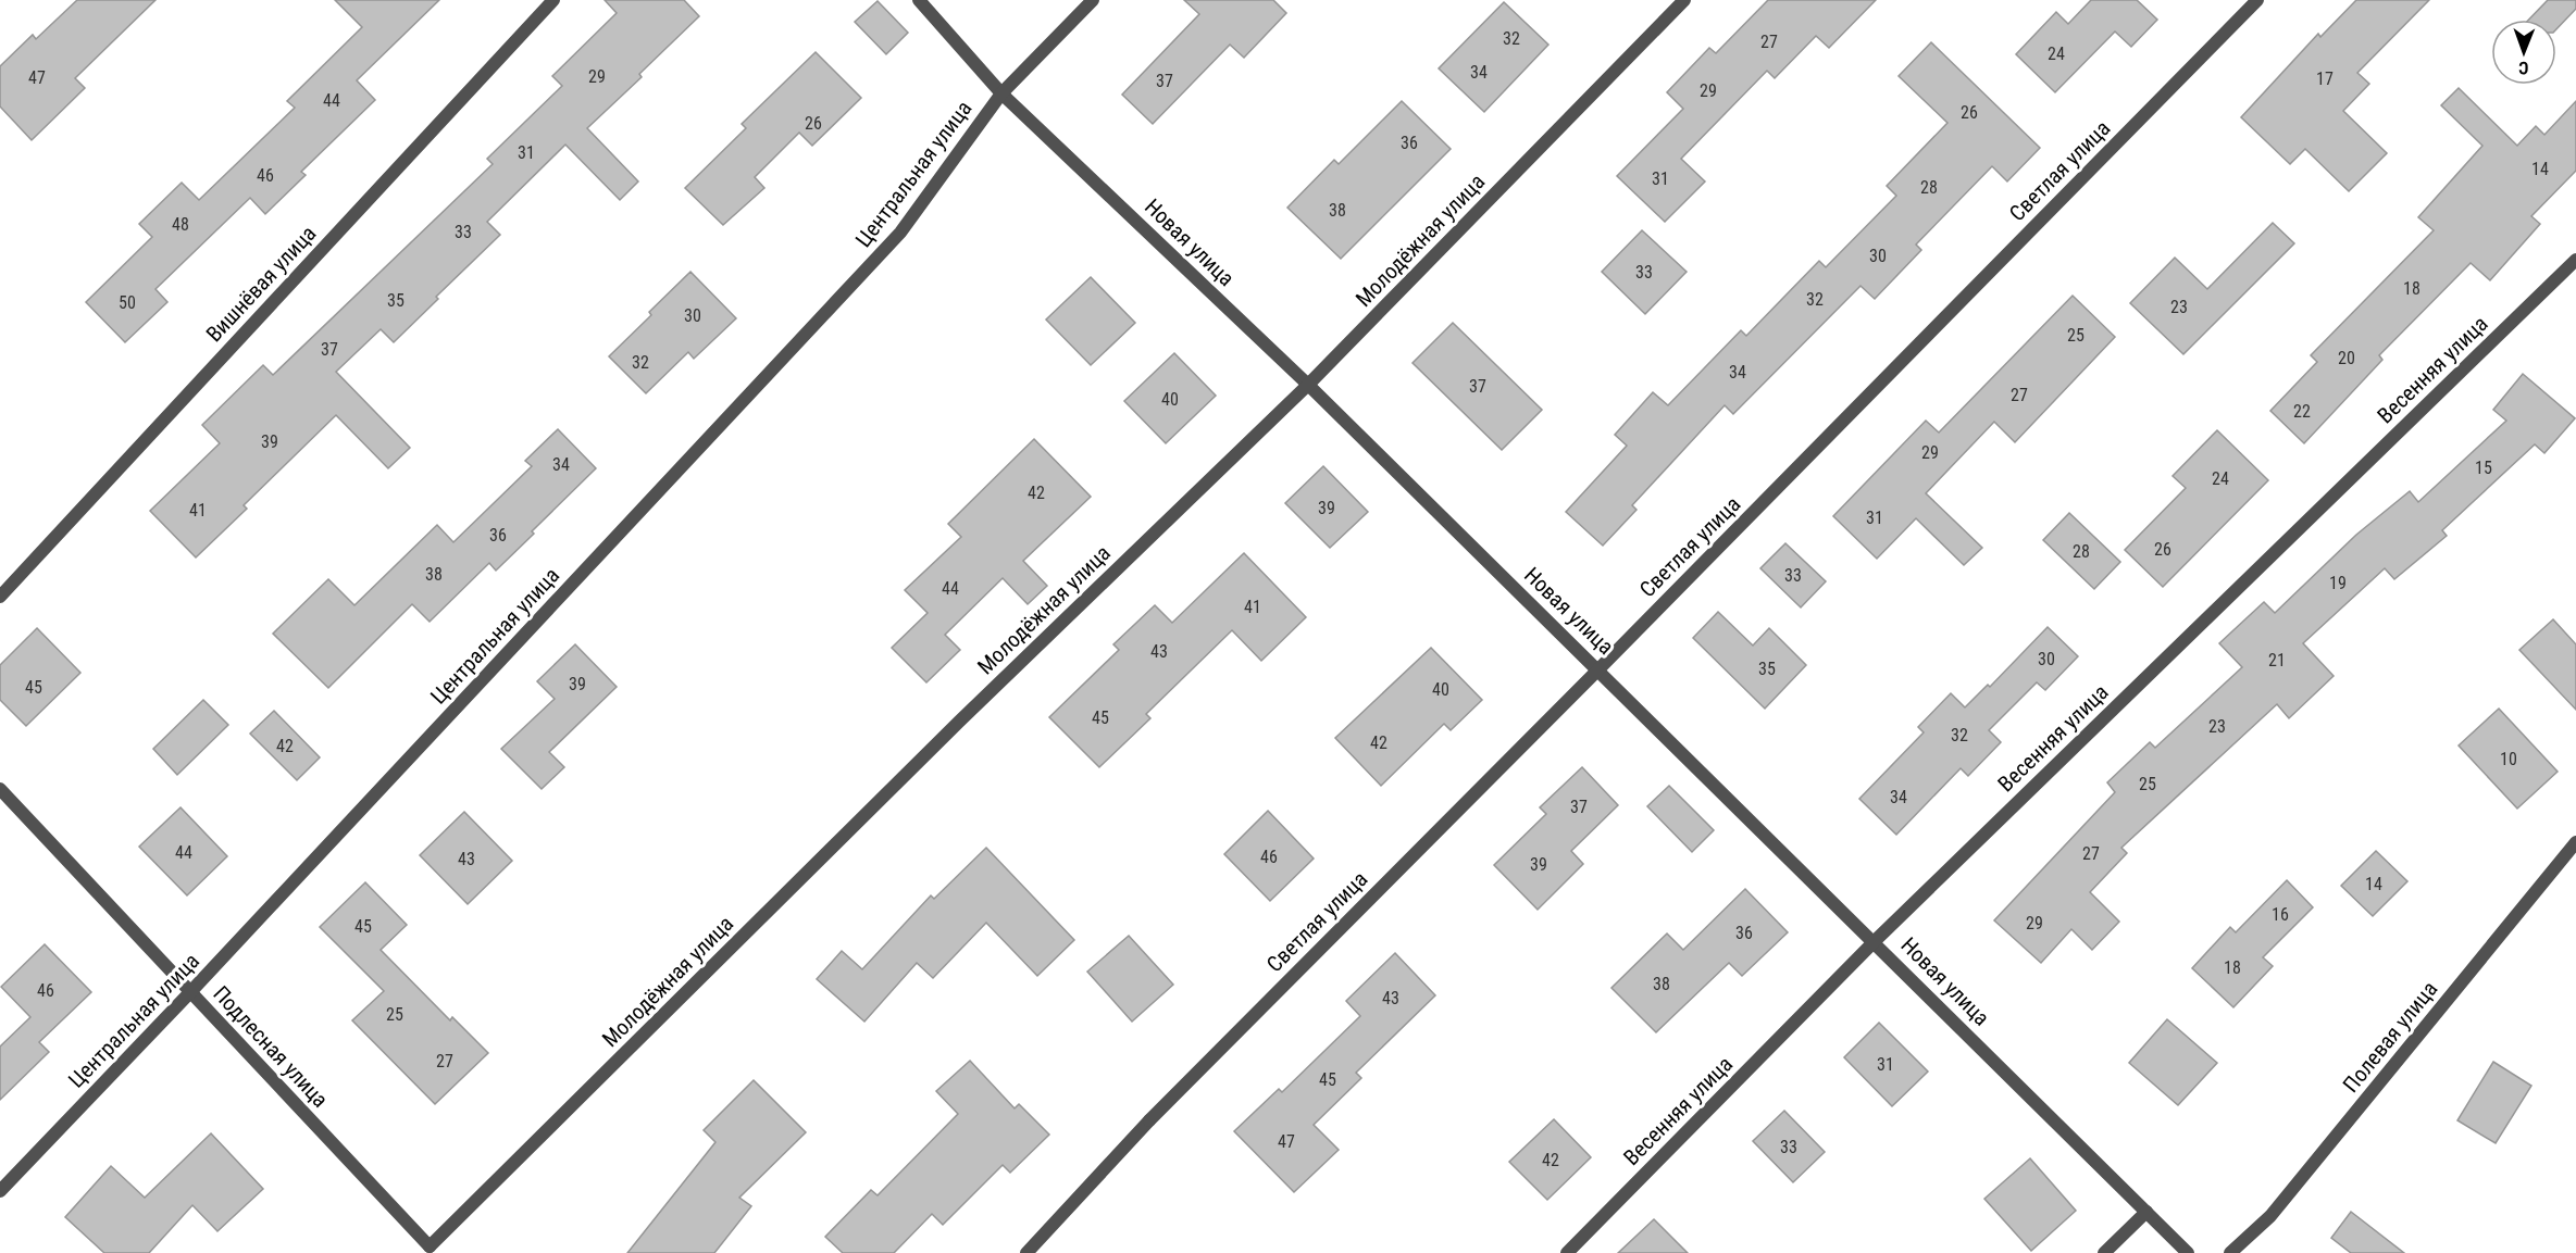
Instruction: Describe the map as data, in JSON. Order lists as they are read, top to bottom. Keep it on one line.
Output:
{"streets":{"street":["Светлая улица","Центральная улица","Молодёжная улица","Новая улица","Вишнёвая улица","Весенняя улица","Полевая улица","Подлесная улица"]},"crossings":[["Светлая улица","Новая улица"],["Центральная улица","Новая улица"],["Центральная улица","Подлесная улица"],["Молодёжная улица","Новая улица"],["Молодёжная улица","Подлесная улица"],["Новая улица","Весенняя улица"]],"house_numbers":["32","27","24","34","29","47","17","37","29","44","26","26","36","31","14","46","31","28","38","48","33","30","33","18","32","35","50","23","30","25","37","20","32","34","37","27","40","22","39","29","34","15","24","42","39","41","31","36","26","28","38","33","19","44","41","43","30","21","35","39","45","40","45","23","32","42","42","10","25","34","37","44","27","46","43","39","14","16","29","45","36","18","38","46","43","25","27","31","45","47","33","42"],"north":"bottom"}
